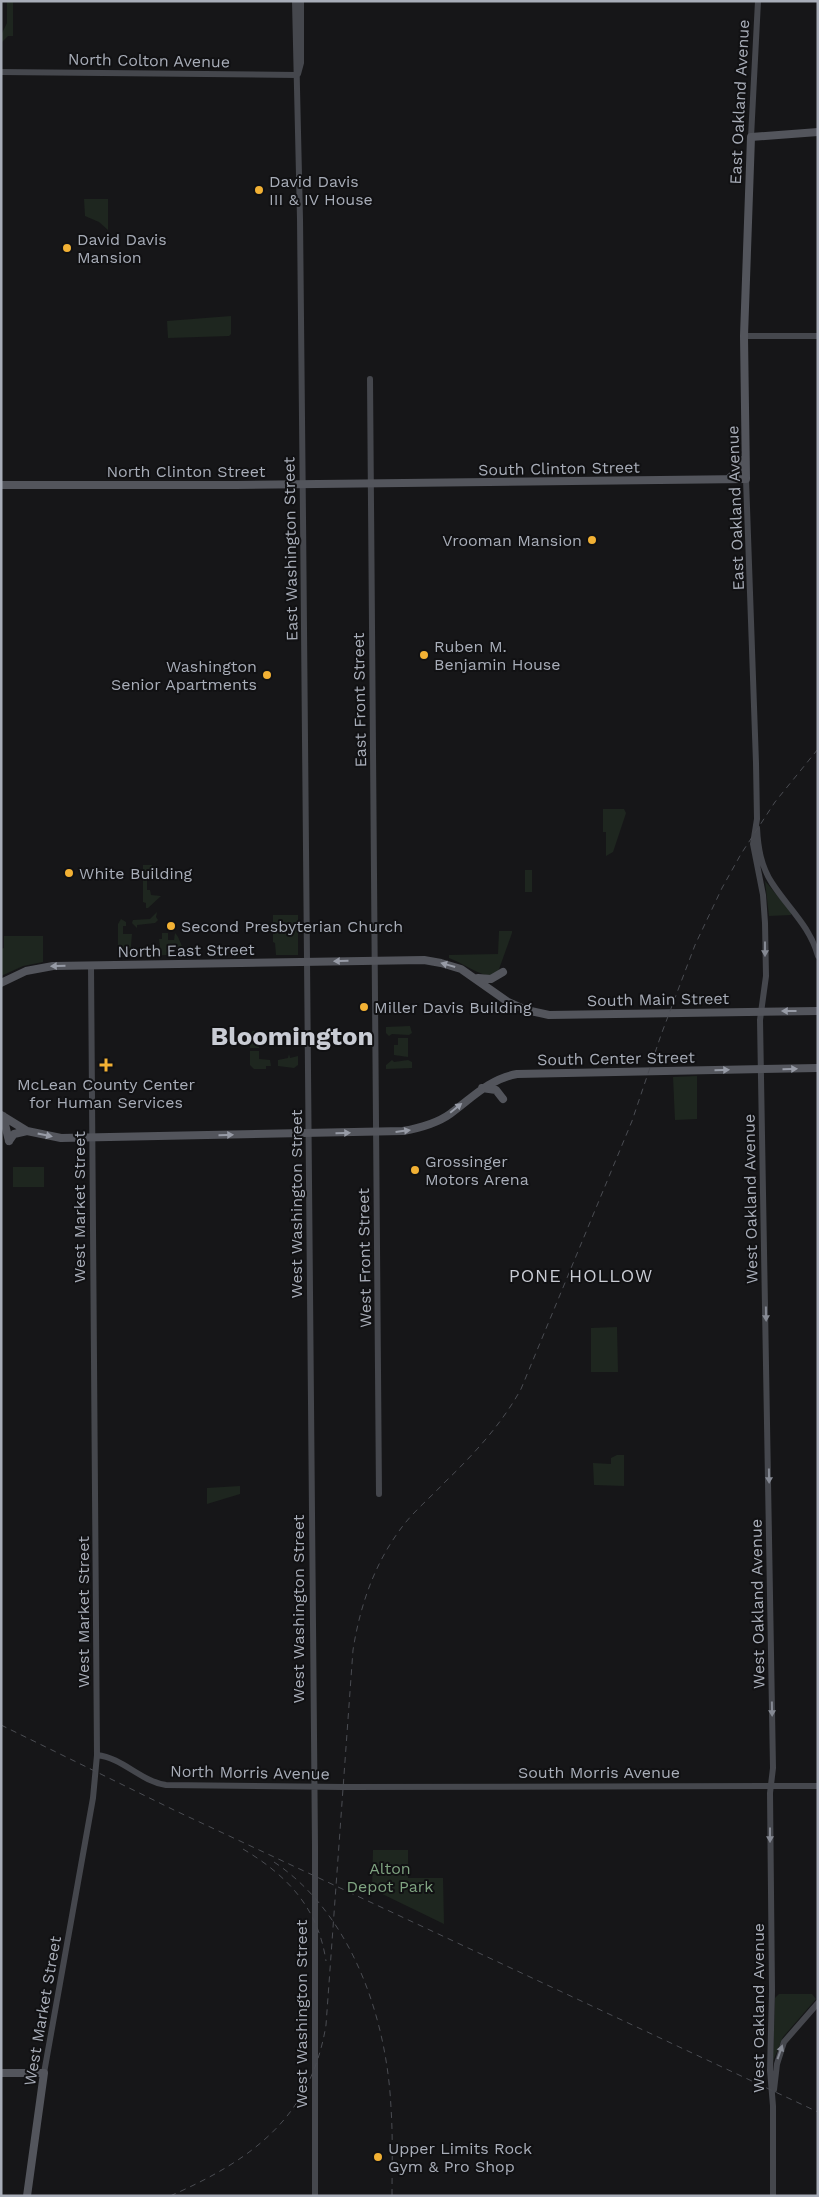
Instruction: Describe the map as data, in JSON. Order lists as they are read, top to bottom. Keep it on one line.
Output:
{"streets":{"main road":["North Colton Avenue","East Oakland Avenue","South Clinton Street","North Clinton Street","East Washington Street","East Front Street","North East Street","South Main Street","South Center Street","West Oakland Avenue","West Washington Street","West Market Street","West Front Street","North Morris Avenue","South Morris Avenue"]},"crossings":[["North Colton Avenue","East Washington Street"],["East Oakland Avenue","South Clinton Street"],["East Oakland Avenue","South Main Street"],["East Oakland Avenue","West Oakland Avenue"],["South Clinton Street","North Clinton Street"],["South Clinton Street","East Front Street"],["North Clinton Street","East Washington Street"],["North Clinton Street","East Front Street"],["East Washington Street","North East Street"],["East Washington Street","West Washington Street"],["East Front Street","North East Street"],["East Front Street","West Front Street"],["North East Street","South Main Street"],["North East Street","West Market Street"],["South Main Street","West Oakland Avenue"],["South Center Street","West Oakland Avenue"],["South Center Street","West Washington Street"],["South Center Street","West Market Street"],["South Center Street","West Front Street"],["West Oakland Avenue","South Morris Avenue"],["West Washington Street","North Morris Avenue"],["West Market Street","North Morris Avenue"],["North Morris Avenue","South Morris Avenue"]],"one_way":["North East Street","South Center Street","West Oakland Avenue"],"districts":["Bloomington","PONE HOLLOW"],"parks":["Alton Depot Park"],"places":{"other":["David Davis III & IV House","David Davis Mansion","Vrooman Mansion","Ruben M. Benjamin House","Washington Senior Apartments","White Building","Second Presbyterian Church","Miller Davis Building","Grossinger Motors Arena","Upper Limits Rock Gym & Pro Shop"],"health":["McLean County Center for Human Services"]}}
